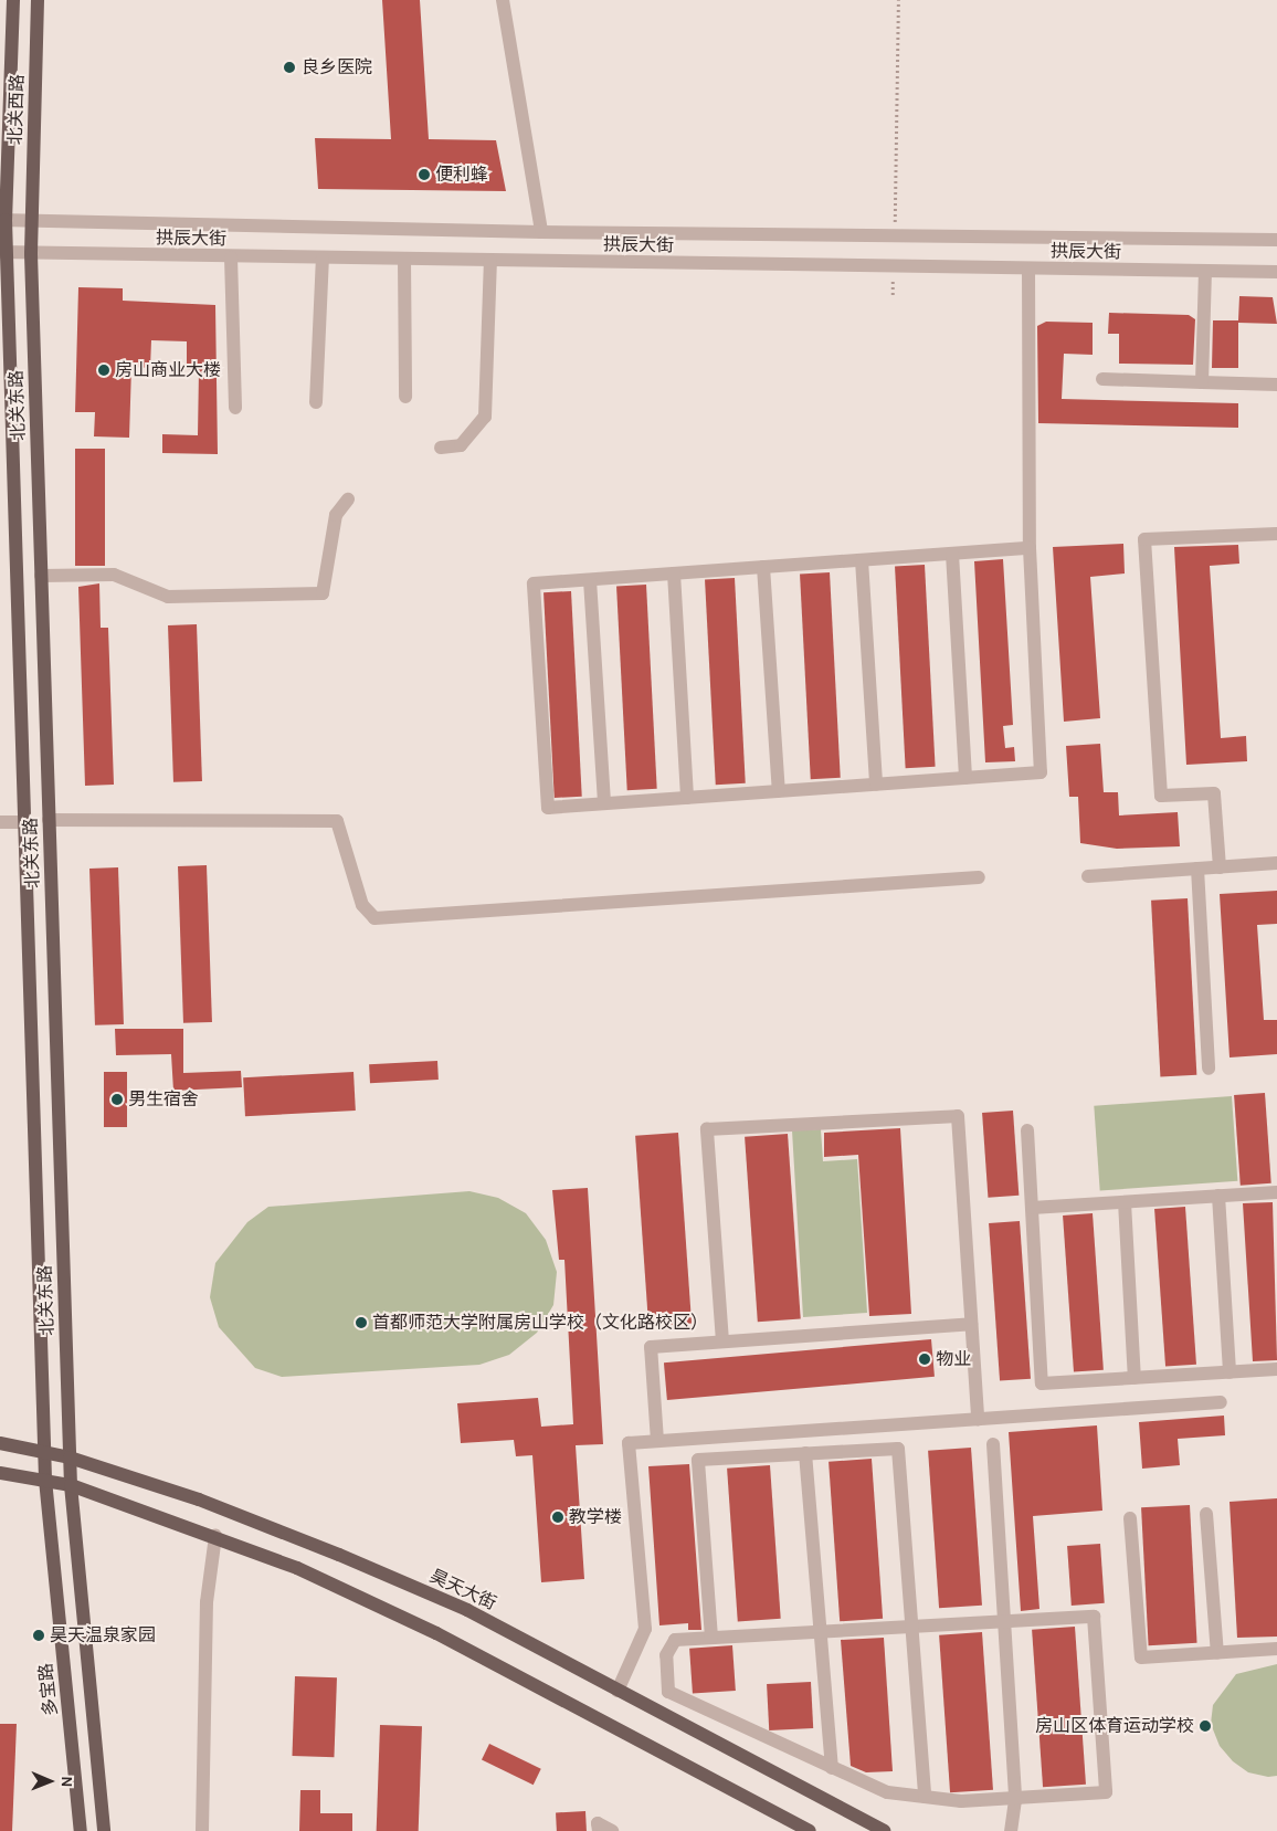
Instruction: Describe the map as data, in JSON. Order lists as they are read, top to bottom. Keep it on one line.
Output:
{"streets":{"main road":["北关西路","北关东路","昊天大街","多宝路"],"street":["拱辰大街"]},"crossings":[["北关西路","拱辰大街"],["北关西路","北关东路"],["拱辰大街","北关东路"],["北关东路","昊天大街"],["北关东路","多宝路"]],"places":["良乡医院","便利蜂","房山商业大楼","男生宿舍","首都师范大学附属房山学校（文化路校区）","物业","教学楼","昊天温泉家园","房山区体育运动学校"],"north":"right"}
